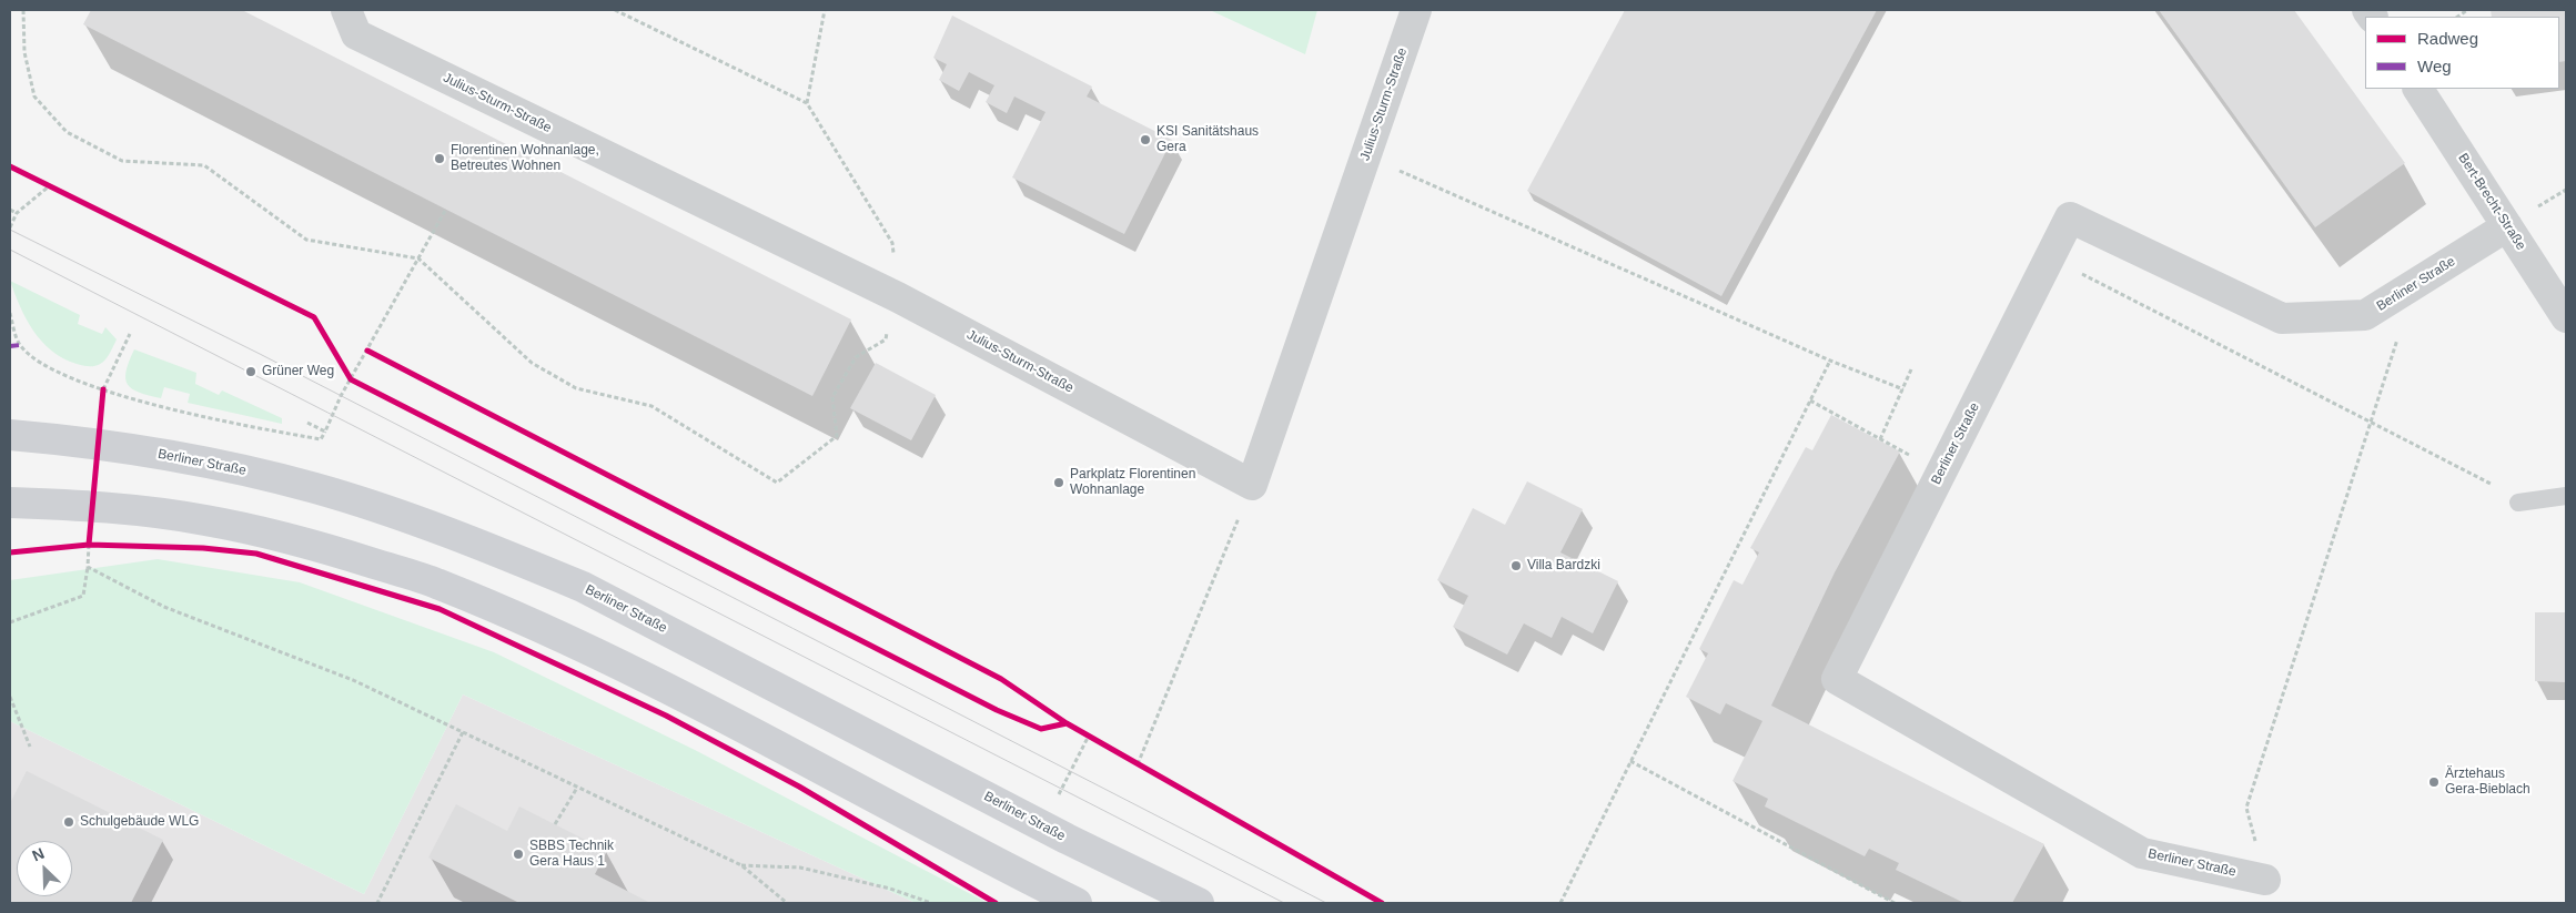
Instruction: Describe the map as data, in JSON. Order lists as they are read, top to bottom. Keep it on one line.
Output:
{"streets":{"main road":["Berliner Straße"],"street":["Julius-Sturm-Straße","Bert-Brecht-Straße"]},"crossings":[["Bert-Brecht-Straße","Berliner Straße"]],"places":["KSI Sanitätshaus Gera","Florentinen Wohnanlage, Betreutes Wohnen","Grüner Weg","Parkplatz Florentinen Wohnanlage","Villa Bardzki","Ärztehaus Gera-Bieblach","Schulgebäude WLG","SBBS Technik Gera Haus 1"],"legend":["Radweg","Weg"],"north":"top left"}
